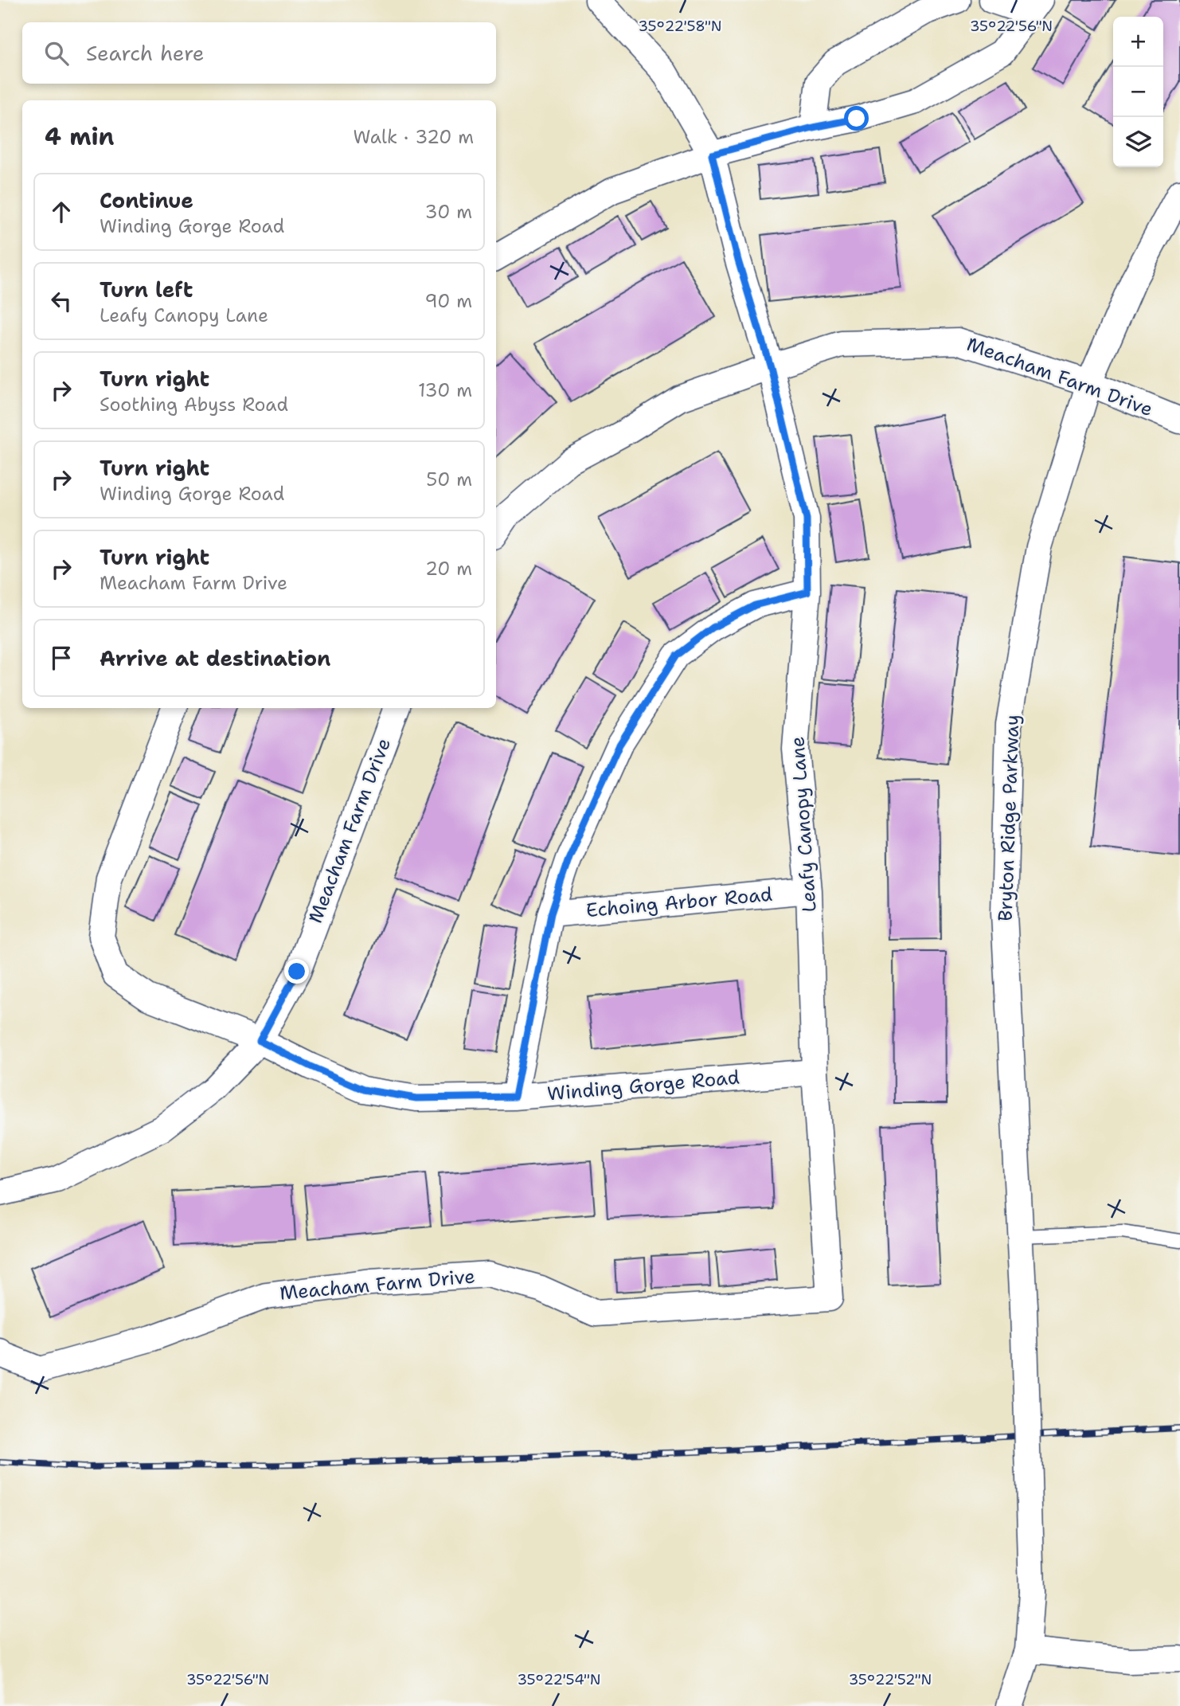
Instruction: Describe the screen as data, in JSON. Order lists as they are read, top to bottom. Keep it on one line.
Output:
{"streets":{"street":["Meacham Farm Drive","Bryton Ridge Parkway","Leafy Canopy Lane","Echoing Arbor Road","Winding Gorge Road"]},"crossings":[["Meacham Farm Drive","Bryton Ridge Parkway"],["Meacham Farm Drive","Leafy Canopy Lane"],["Meacham Farm Drive","Winding Gorge Road"],["Leafy Canopy Lane","Echoing Arbor Road"],["Leafy Canopy Lane","Winding Gorge Road"]],"page":{"map_buttons":["+","−"],"search":"Search here","heading":["4 min","Walk · 320 m"],"list":[["Continue","Winding Gorge Road","30 m"],["Turn left","Leafy Canopy Lane","90 m"],["Turn right","Soothing Abyss Road","130 m"],["Turn right","Winding Gorge Road","50 m"],["Turn right","Meacham Farm Drive","20 m"],"Arrive at destination"]},"coordinates":["35°22'58\"N","35°22'56\"N","35°22'54\"N","35°22'52\"N"]}
